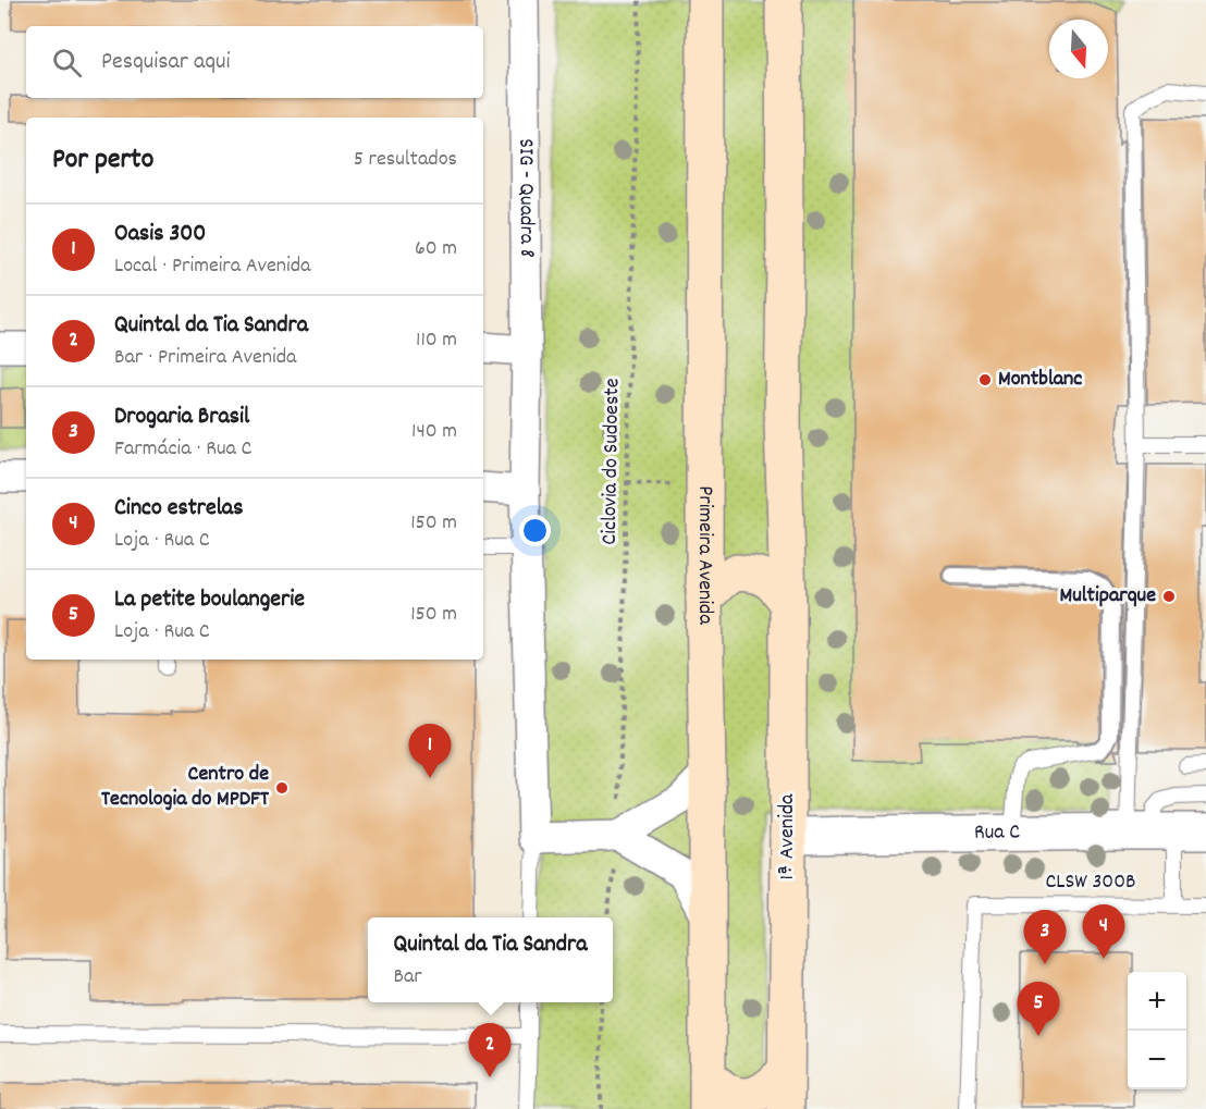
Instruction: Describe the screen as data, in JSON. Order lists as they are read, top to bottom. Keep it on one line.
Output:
{"streets":{"main road":["Primeira Avenida","1ª Avenida"],"street":["SIG - Quadra 8","Rua C"],"lane":["CLSW 300B"],"path":["Ciclovia do Sudoeste"]},"crossings":[["Rua C","1ª Avenida"]],"places":["Montblanc","Multiparque","Centro de Tecnologia do MPDFT"],"north":"bottom","page":{"search":"Pesquisar aqui","heading":["Por perto","5 resultados"],"list":[{"mark":"1","name":"Oasis 300","note":"Local · Primeira Avenida","value":"60 m"},{"mark":"2","name":"Quintal da Tia Sandra","note":"Bar · Primeira Avenida","value":"110 m"},{"mark":"3","name":"Drogaria Brasil","note":"Farmácia · Rua C","value":"140 m"},{"mark":"4","name":"Cinco estrelas","note":"Loja · Rua C","value":"150 m"},{"mark":"5","name":"La petite boulangerie","note":"Loja · Rua C","value":"150 m"}],"pins":["1","4","3","5","2"],"popup":["Quintal da Tia Sandra","Bar"],"map_buttons":["+","−"]}}
